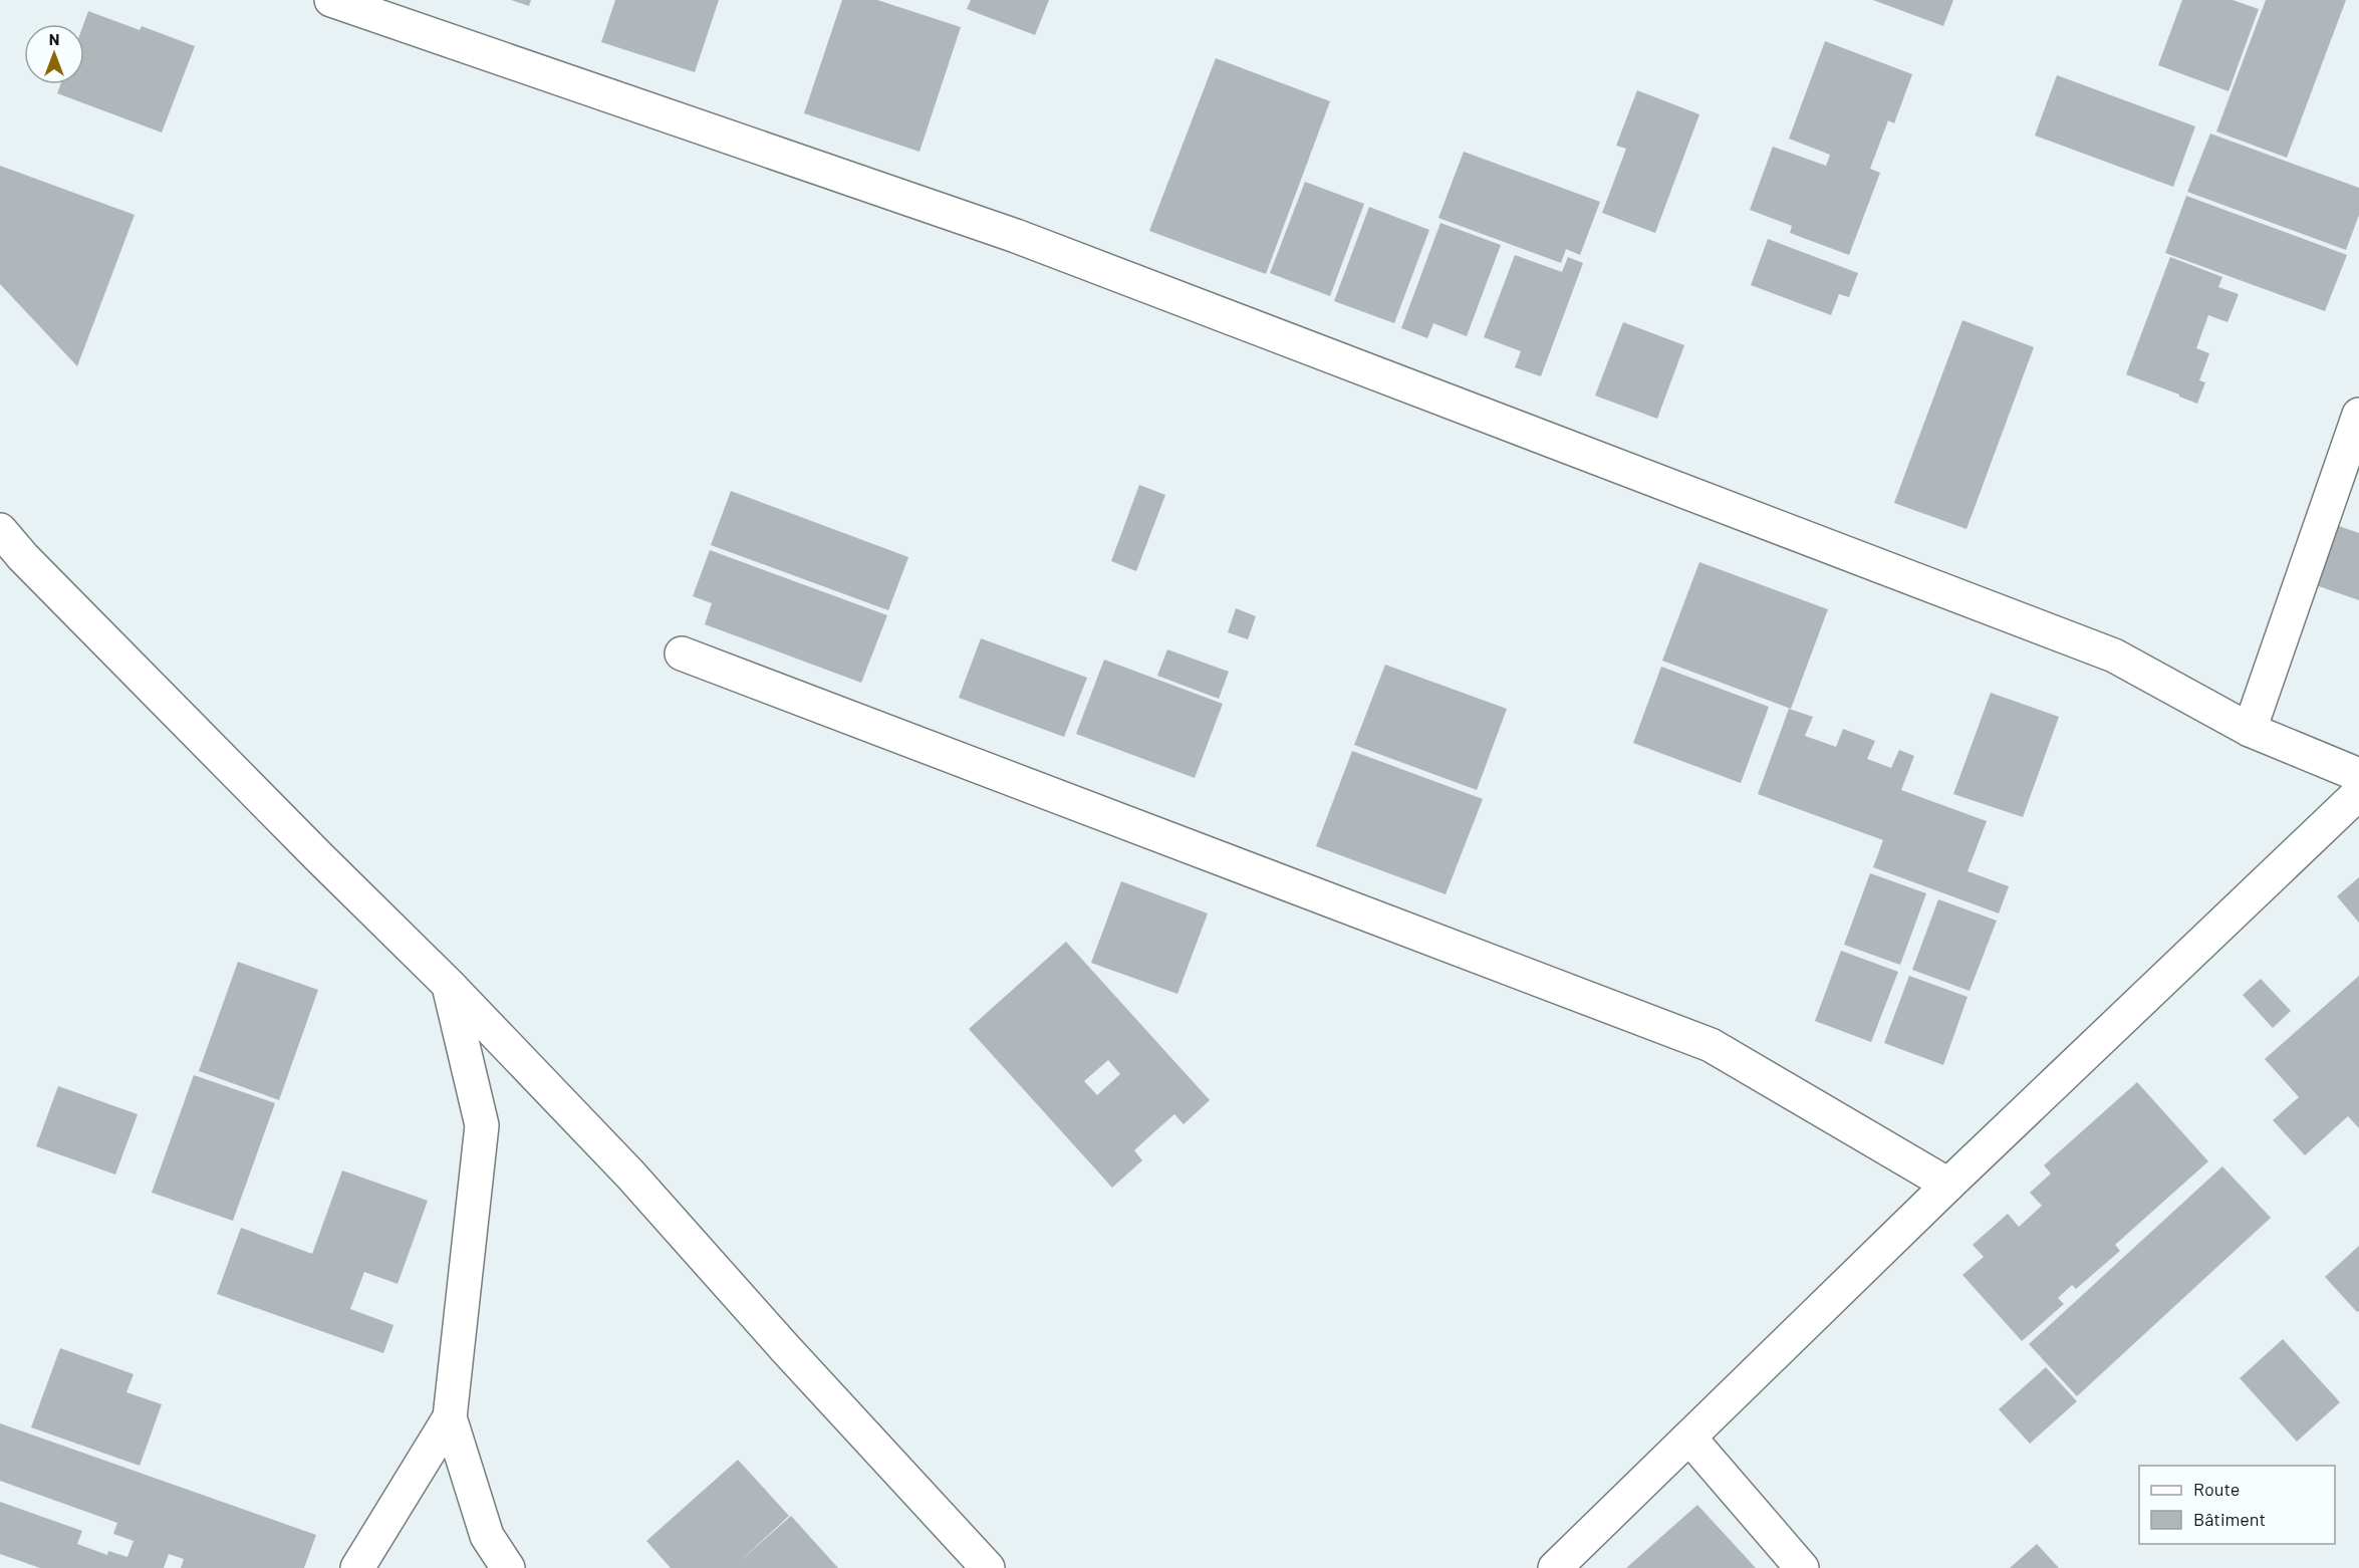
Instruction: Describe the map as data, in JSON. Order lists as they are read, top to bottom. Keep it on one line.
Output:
{"legend":["Route","Bâtiment"],"north":"top"}
